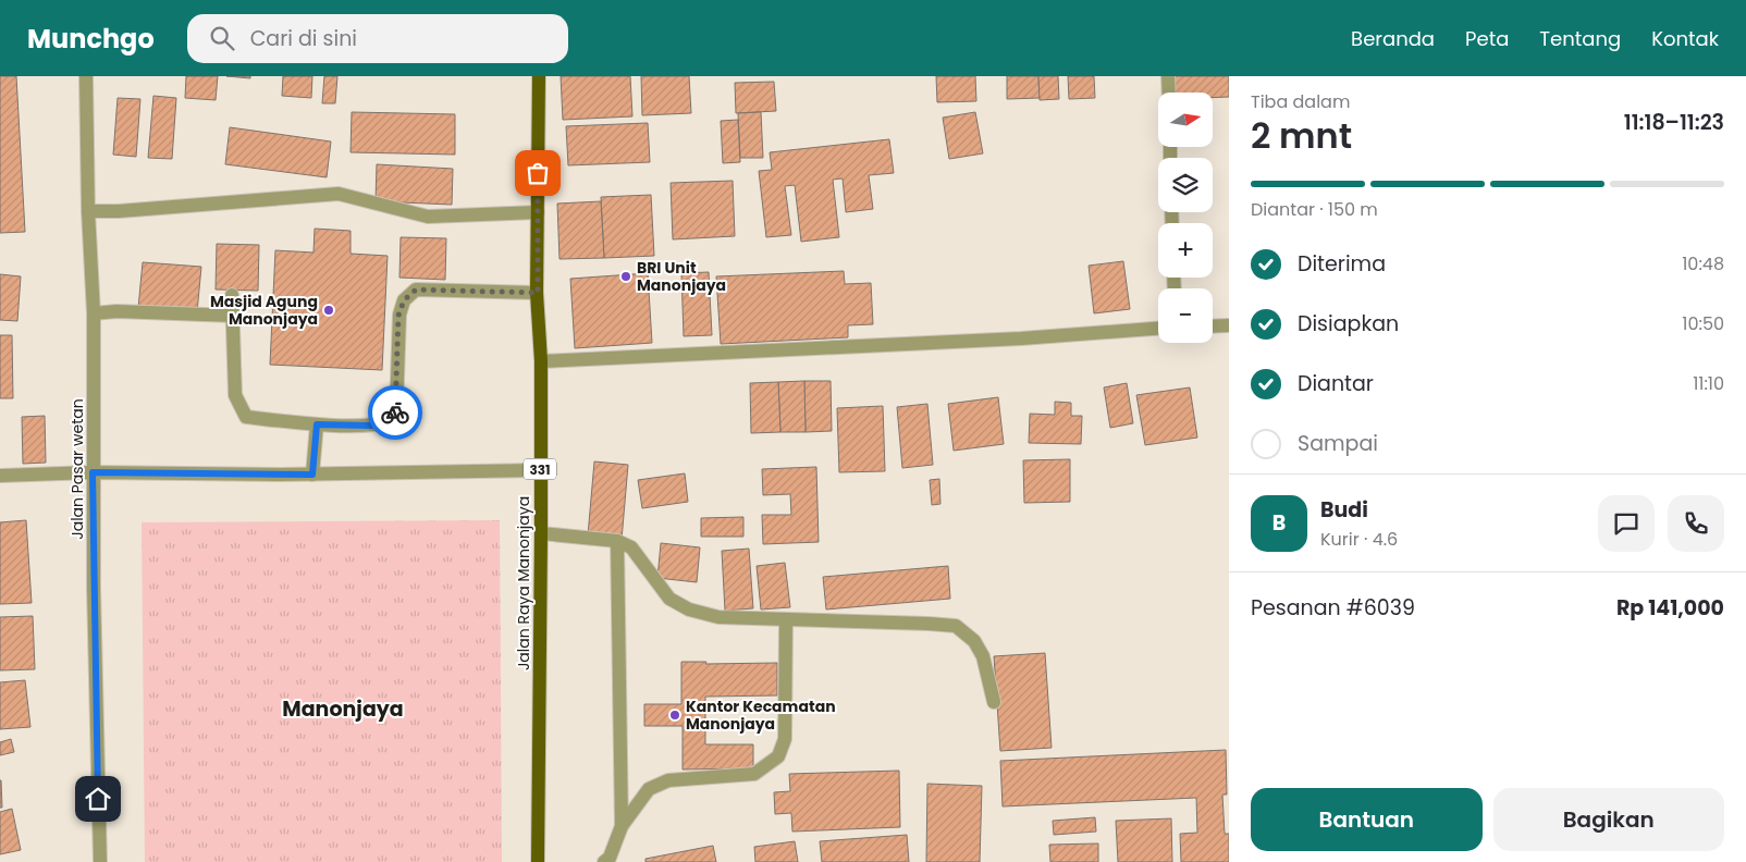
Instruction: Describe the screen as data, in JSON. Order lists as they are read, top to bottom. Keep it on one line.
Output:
{"streets":{"main road":["331","Jalan Raya Manonjaya"],"street":["Jalan Pasar wetan"]},"districts":["Manonjaya"],"places":["BRI Unit Manonjaya","Masjid Agung Manonjaya","Kantor Kecamatan Manonjaya"],"north":"right","page":{"header":"Munchgo","search":"Cari di sini","nav":["Beranda","Peta","Tentang","Kontak"],"heading":["2 mnt","Tiba dalam","11:18–11:23"],"panel":["Budi","Kurir · 4.6","Pesanan #6039","Rp 141,000"],"map_buttons":["+","−"],"bar":"Diantar · 150 m","list":[["Diterima","10:48"],["Disiapkan","10:50"],["Diantar","11:10"],"Sampai"],"round":"B","buttons":["Bantuan","Bagikan"]}}
